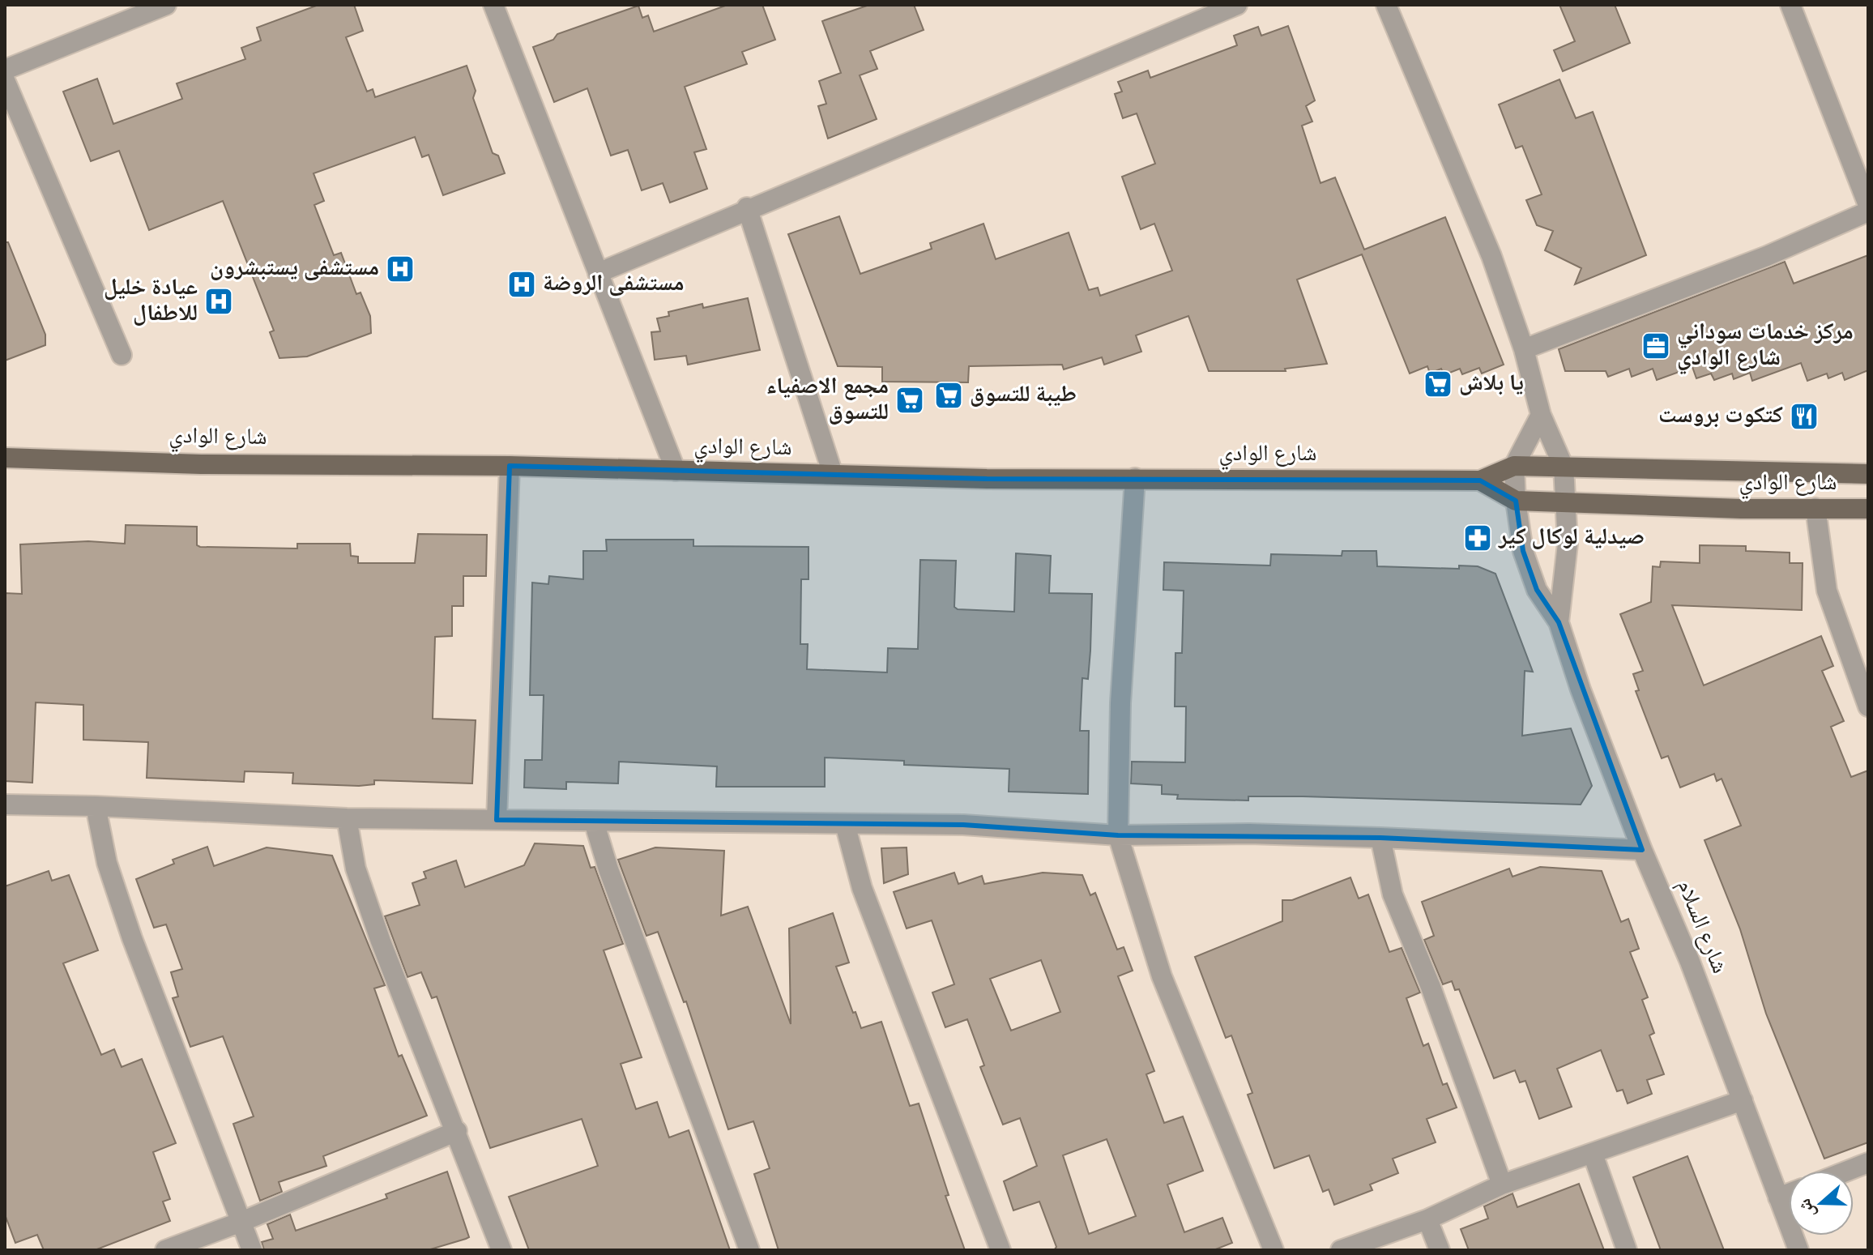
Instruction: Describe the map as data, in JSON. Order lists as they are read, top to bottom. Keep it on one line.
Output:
{"streets":{"main road":["شارع الوادي"],"street":["شارع السلام"]},"crossings":[["شارع الوادي","شارع السلام"]],"places":{"hospital":["مستشفى يستبشرون","مستشفى الروضة","عيادة خليل للاطفال"],"office":["مركز خدمات سوداني شارع الوادي"],"supermarket":["يا بلاش","طيبة للتسوق","مجمع الاصفياء للتسوق"],"restaurant":["كتكوت بروست"],"pharmacy":["صيدلية لوكال كير"]},"north":"left"}
